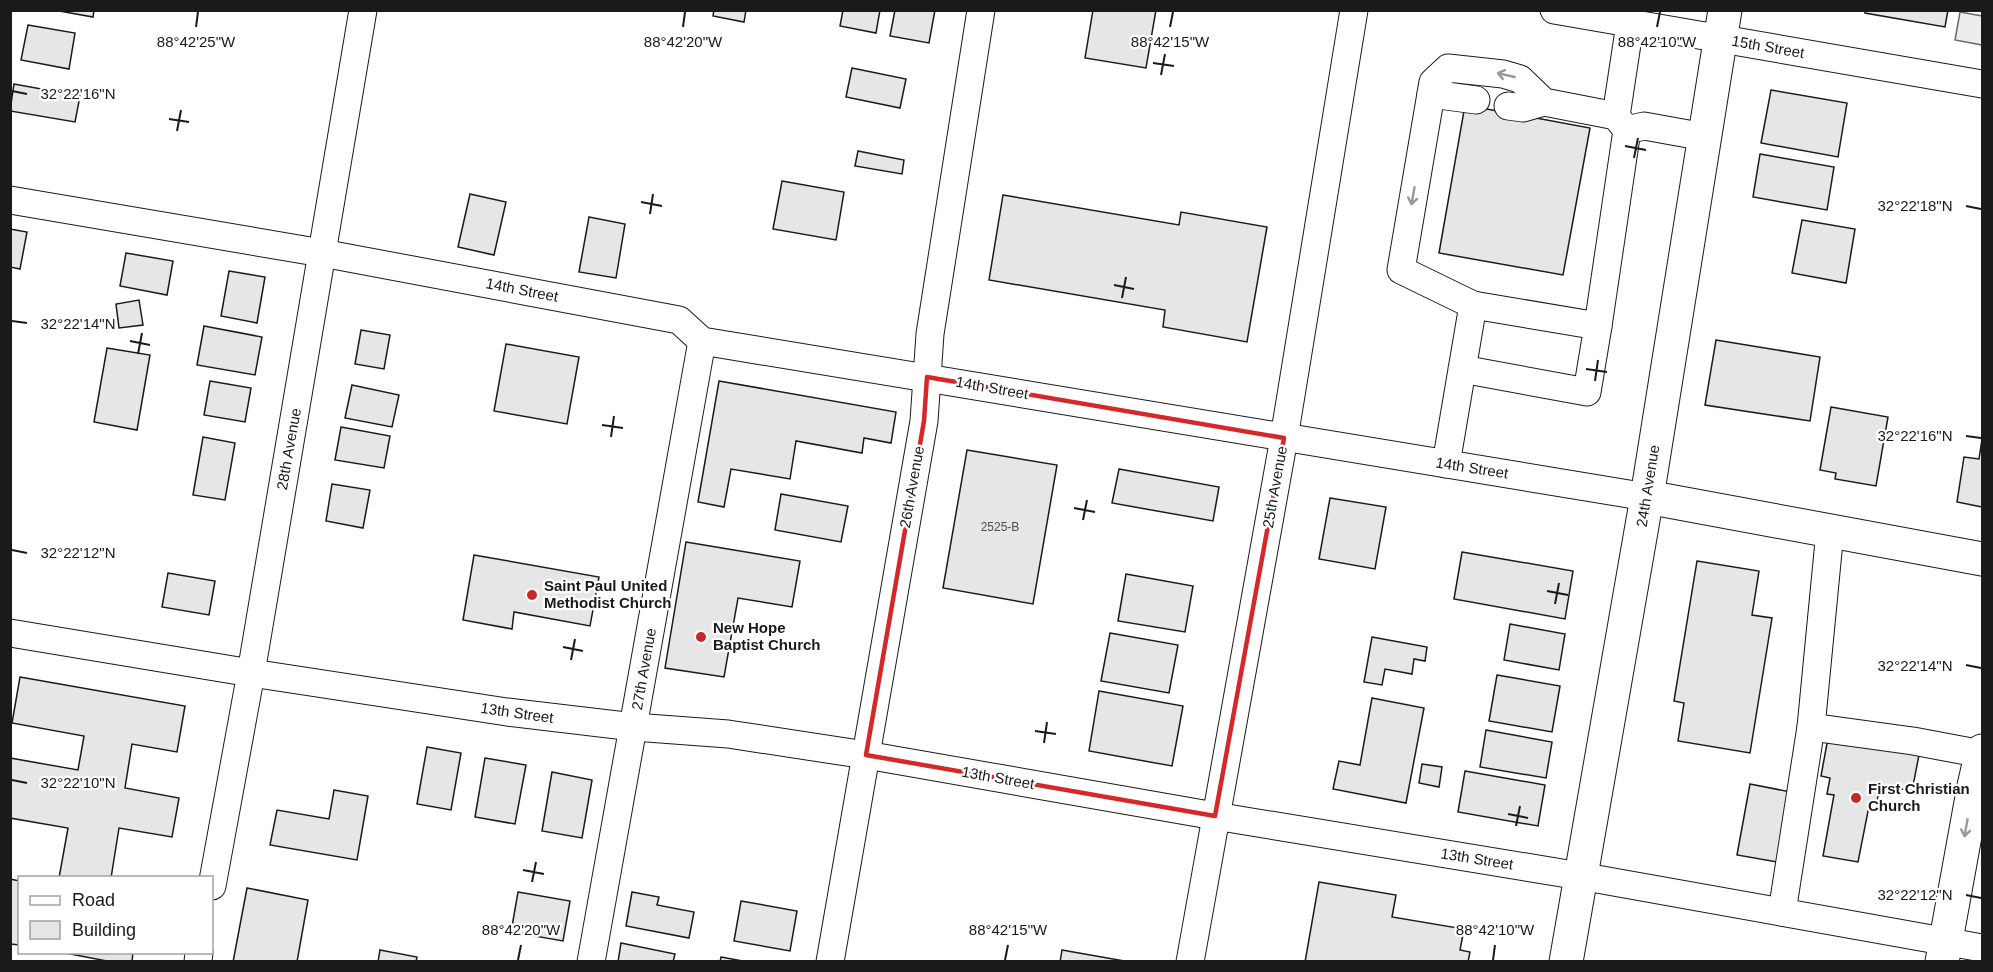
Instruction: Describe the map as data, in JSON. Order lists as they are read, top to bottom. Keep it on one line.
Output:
{"streets":{"main road":["14th Street","24th Avenue"],"street":["15th Street","28th Avenue","26th Avenue","25th Avenue","27th Avenue","13th Street"]},"crossings":[["15th Street","24th Avenue"],["14th Street","28th Avenue"],["14th Street","24th Avenue"],["14th Street","26th Avenue"],["14th Street","25th Avenue"],["14th Street","27th Avenue"],["28th Avenue","13th Street"],["24th Avenue","13th Street"],["26th Avenue","13th Street"],["25th Avenue","13th Street"],["27th Avenue","13th Street"]],"places":["Saint Paul United Methodist Church","New Hope Baptist Church","First Christian Church"],"house_numbers":["2525-B"],"legend":["Road","Building"],"coordinates":["88°42'25\"W","88°42'20\"W","88°42'15\"W","88°42'10\"W","32°22'16\"N","32°22'18\"N","32°22'14\"N","32°22'12\"N","32°22'10\"N"]}
